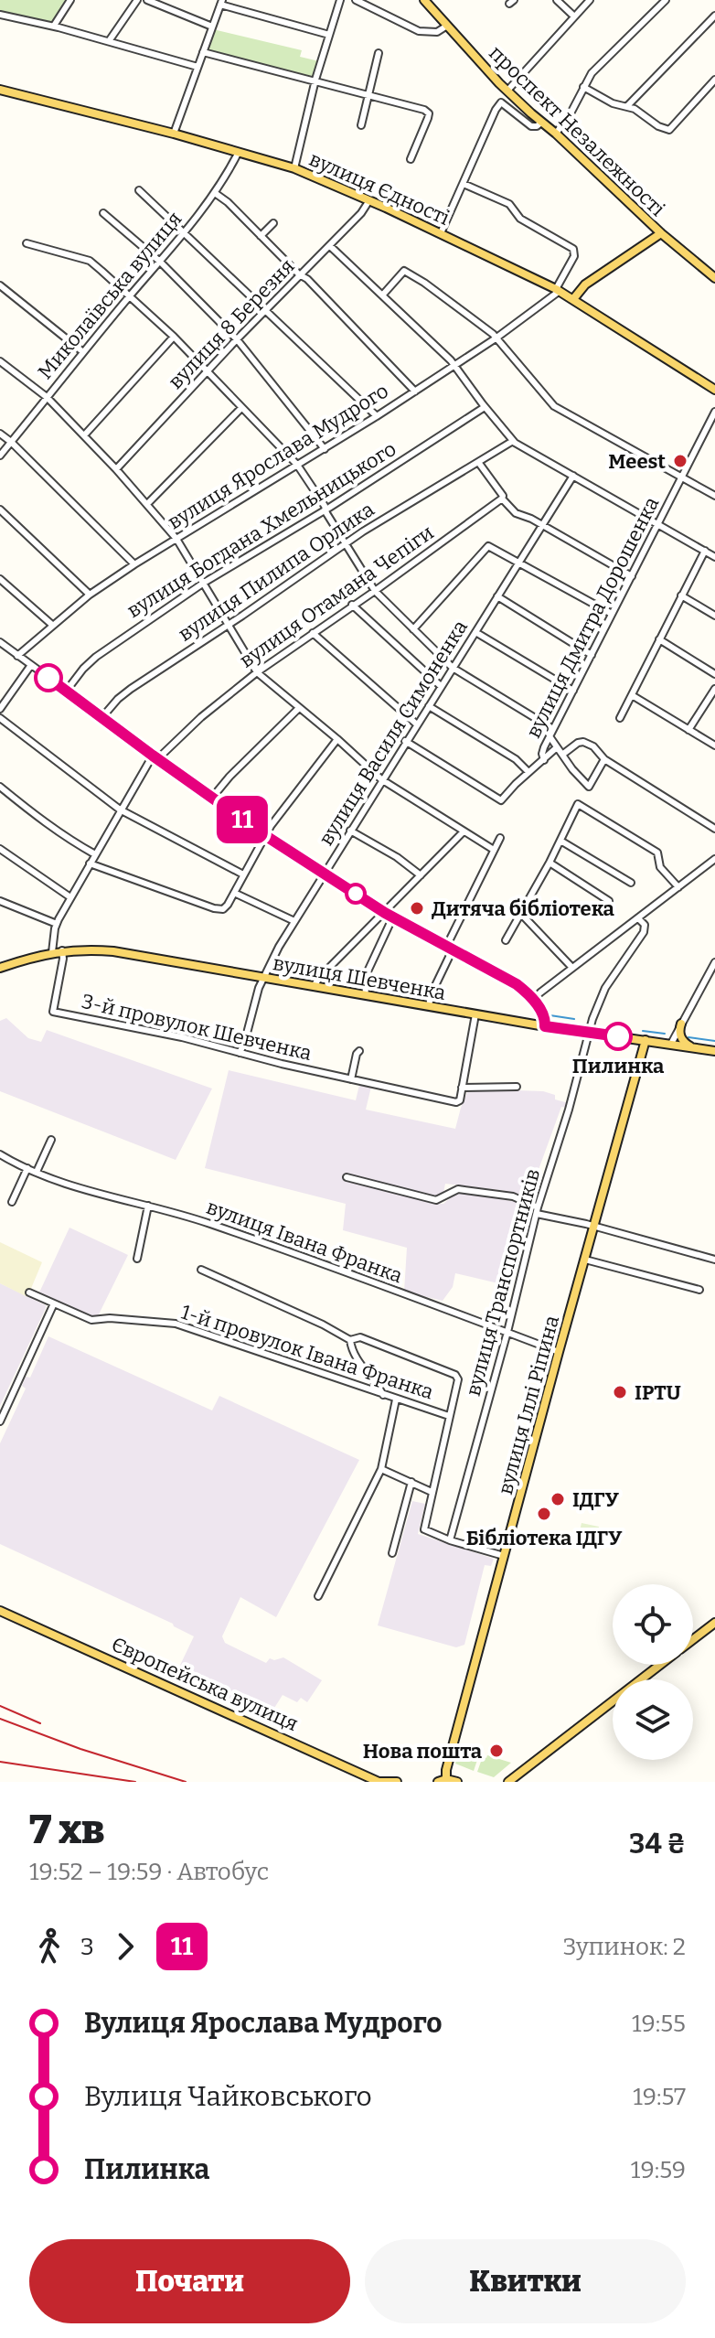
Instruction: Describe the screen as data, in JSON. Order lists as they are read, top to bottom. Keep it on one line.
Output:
{"streets":{"main road":["проспект Незалежності","вулиця Єдності","вулиця Шевченка","вулиця Іллі Ріпина","Європейська вулиця"],"street":["Миколаївська вулиця","вулиця 8 Березня","вулиця Ярослава Мудрого","вулиця Богдана Хмельницького","вулиця Пилипа Орлика","вулиця Отамана Чепіги","вулиця Дмитра Дорошенка","вулиця Василя Симоненка","3-й провулок Шевченка","вулиця Івана Франка","вулиця Транспортників","1-й провулок Івана Франка"]},"crossings":[["вулиця Єдності","Миколаївська вулиця"],["вулиця Єдності","вулиця 8 Березня"],["вулиця Єдності","вулиця Ярослава Мудрого"],["вулиця Отамана Чепіги","вулиця Шевченка"],["вулиця Василя Симоненка","вулиця Шевченка"],["вулиця Василя Симоненка","3-й провулок Шевченка"],["вулиця Шевченка","3-й провулок Шевченка"],["вулиця Шевченка","вулиця Транспортників"],["вулиця Шевченка","вулиця Іллі Ріпина"],["вулиця Івана Франка","вулиця Транспортників"],["вулиця Івана Франка","вулиця Іллі Ріпина"]],"places":["Meest","Дитяча бібліотека","Пилинка","IPTU","ІДГУ","Бібліотека ІДГУ","Нова пошта"],"lines":["bus line 11"],"page":{"on_map":"11","heading":["7 хв","19:52 – 19:59 · Автобус","34 ₴"],"legs":["3","11","Зупинок: 2"],"list":[{"name":"Вулиця Ярослава Мудрого","value":"19:55"},{"name":"Вулиця Чайковського","value":"19:57"},{"name":"Пилинка","value":"19:59"}],"buttons":["Почати","Квитки"]}}
